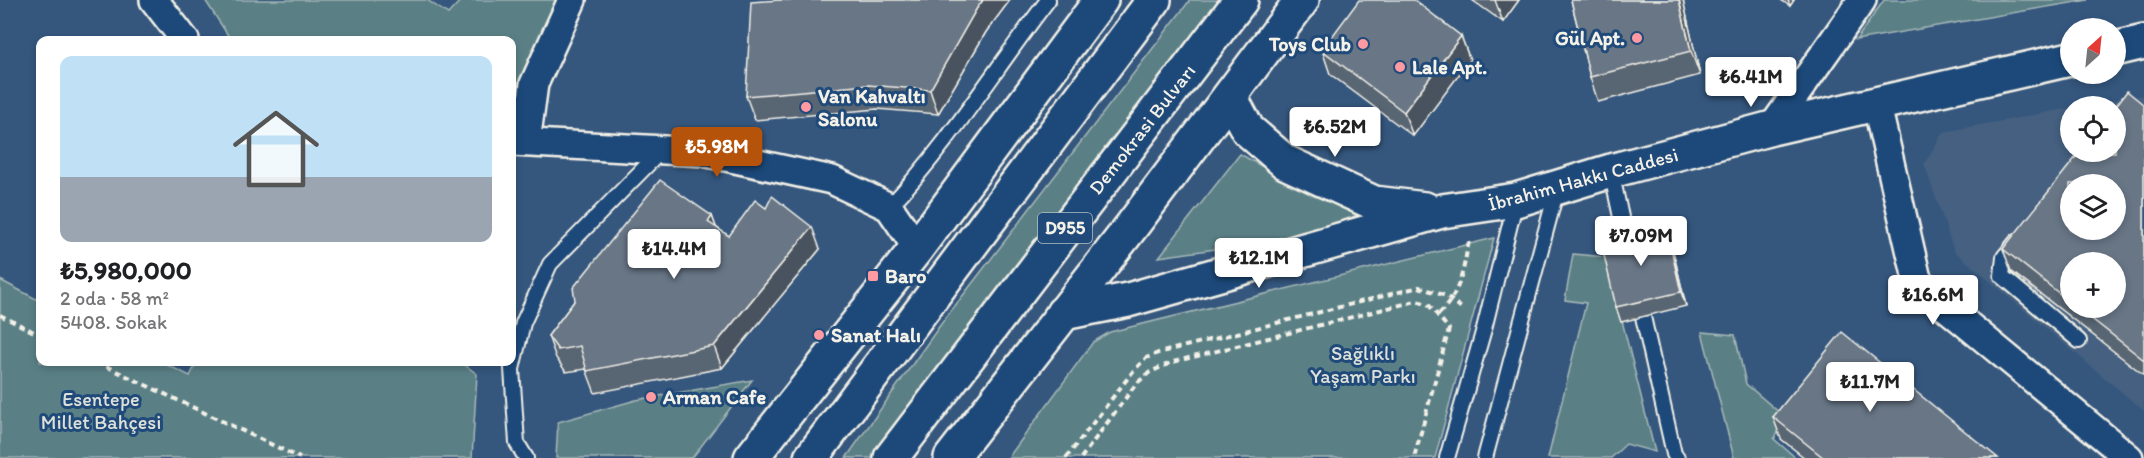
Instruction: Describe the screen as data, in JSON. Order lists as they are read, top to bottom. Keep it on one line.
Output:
{"streets":{"main road":["Demokrasi Bulvarı","İbrahim Hakkı Caddesi","D955"]},"parks":["Sağlıklı Yaşam Parkı","Esentepe Millet Bahçesi"],"places":{"other":["Gül Apt.","Toys Club","Lale Apt.","Van Kahvaltı Salonu","Sanat Halı","Arman Cafe"],"transit":["Baro"]},"north":"top right","page":{"map_buttons":"+","list":[{"name":"₺5,980,000","note":"2 oda · 58 m² · 5408. Sokak"}],"price":["₺6.41M","₺6.52M","₺5.98M","₺7.09M","₺14.4M","₺12.1M","₺16.6M","₺11.7M"]}}
